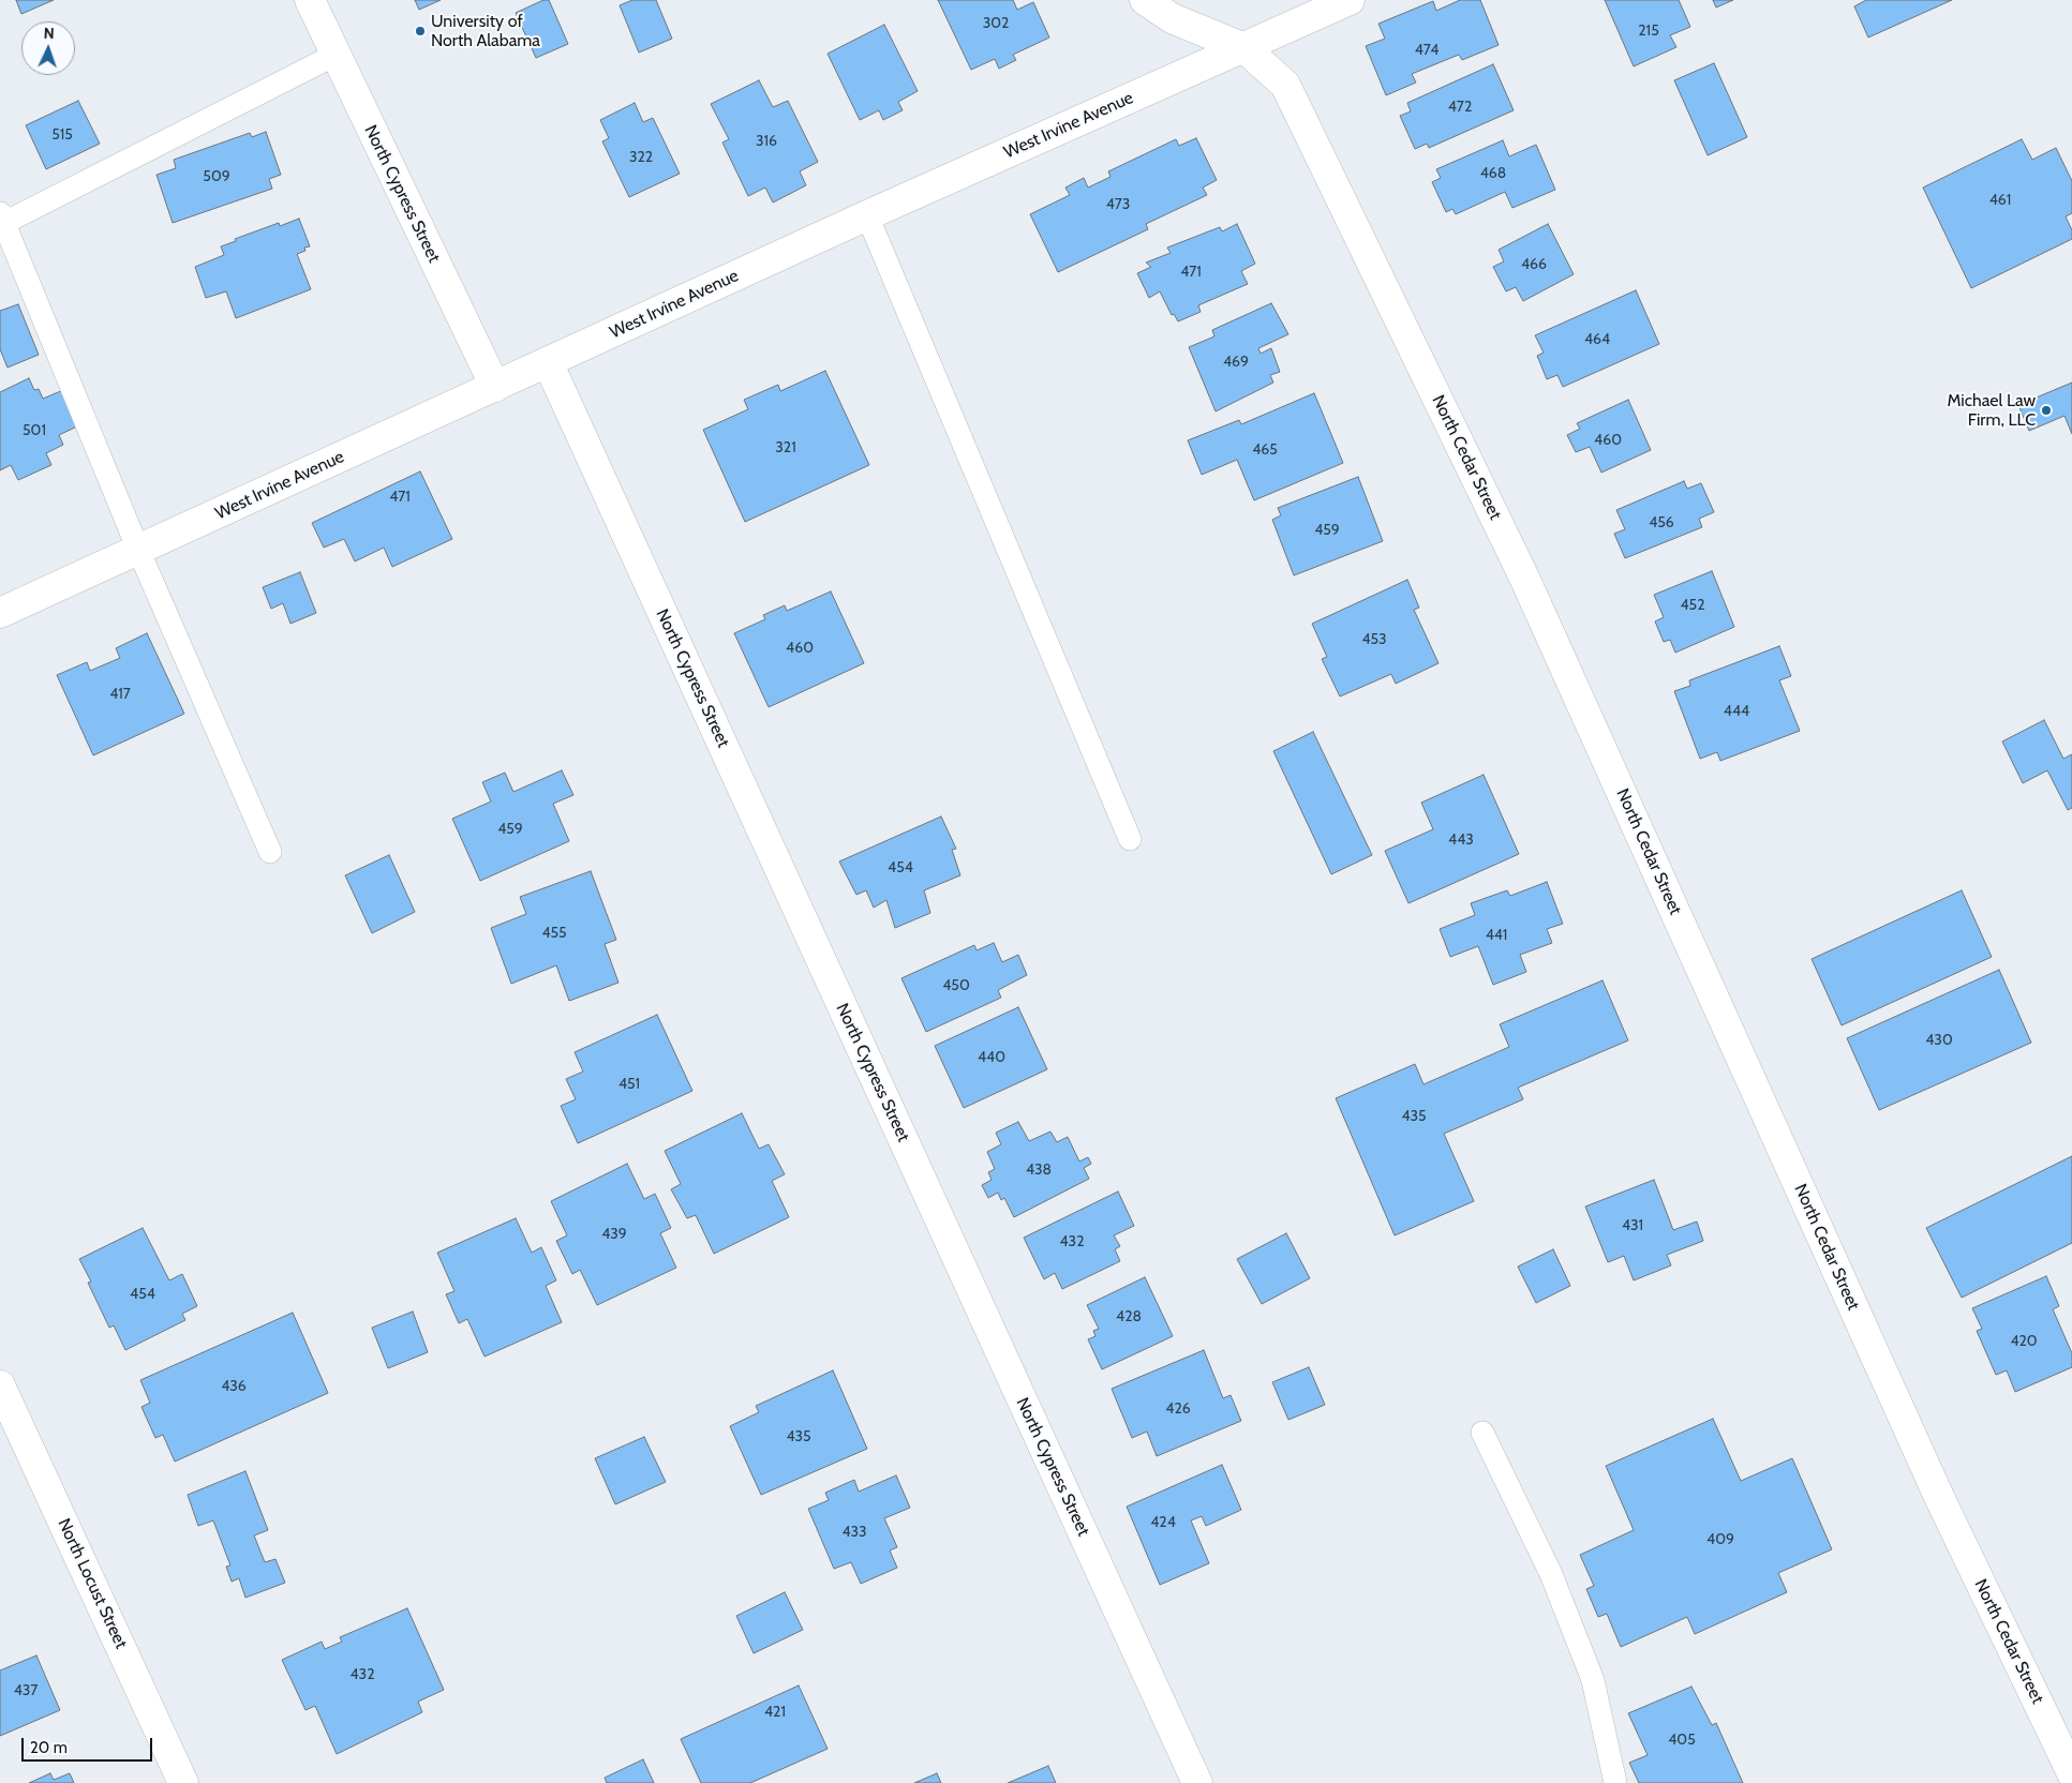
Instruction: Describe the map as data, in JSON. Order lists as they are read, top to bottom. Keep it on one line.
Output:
{"streets":{"street":["West Irvine Avenue","North Cypress Street","North Cedar Street","North Locust Street"]},"crossings":[["West Irvine Avenue","North Cypress Street"],["West Irvine Avenue","North Cedar Street"]],"places":["University of North Alabama","Michael Law Firm, LLC"],"house_numbers":["302","215","474","472","515","316","322","468","509","461","473","466","471","464","469","501","460","321","465","471","456","459","452","453","460","417","444","459","443","454","455","441","450","430","440","451","435","438","431","439","432","454","428","420","436","426","435","424","433","409","432","437","421","405"],"scale_bar":"20 m","north":"top"}
